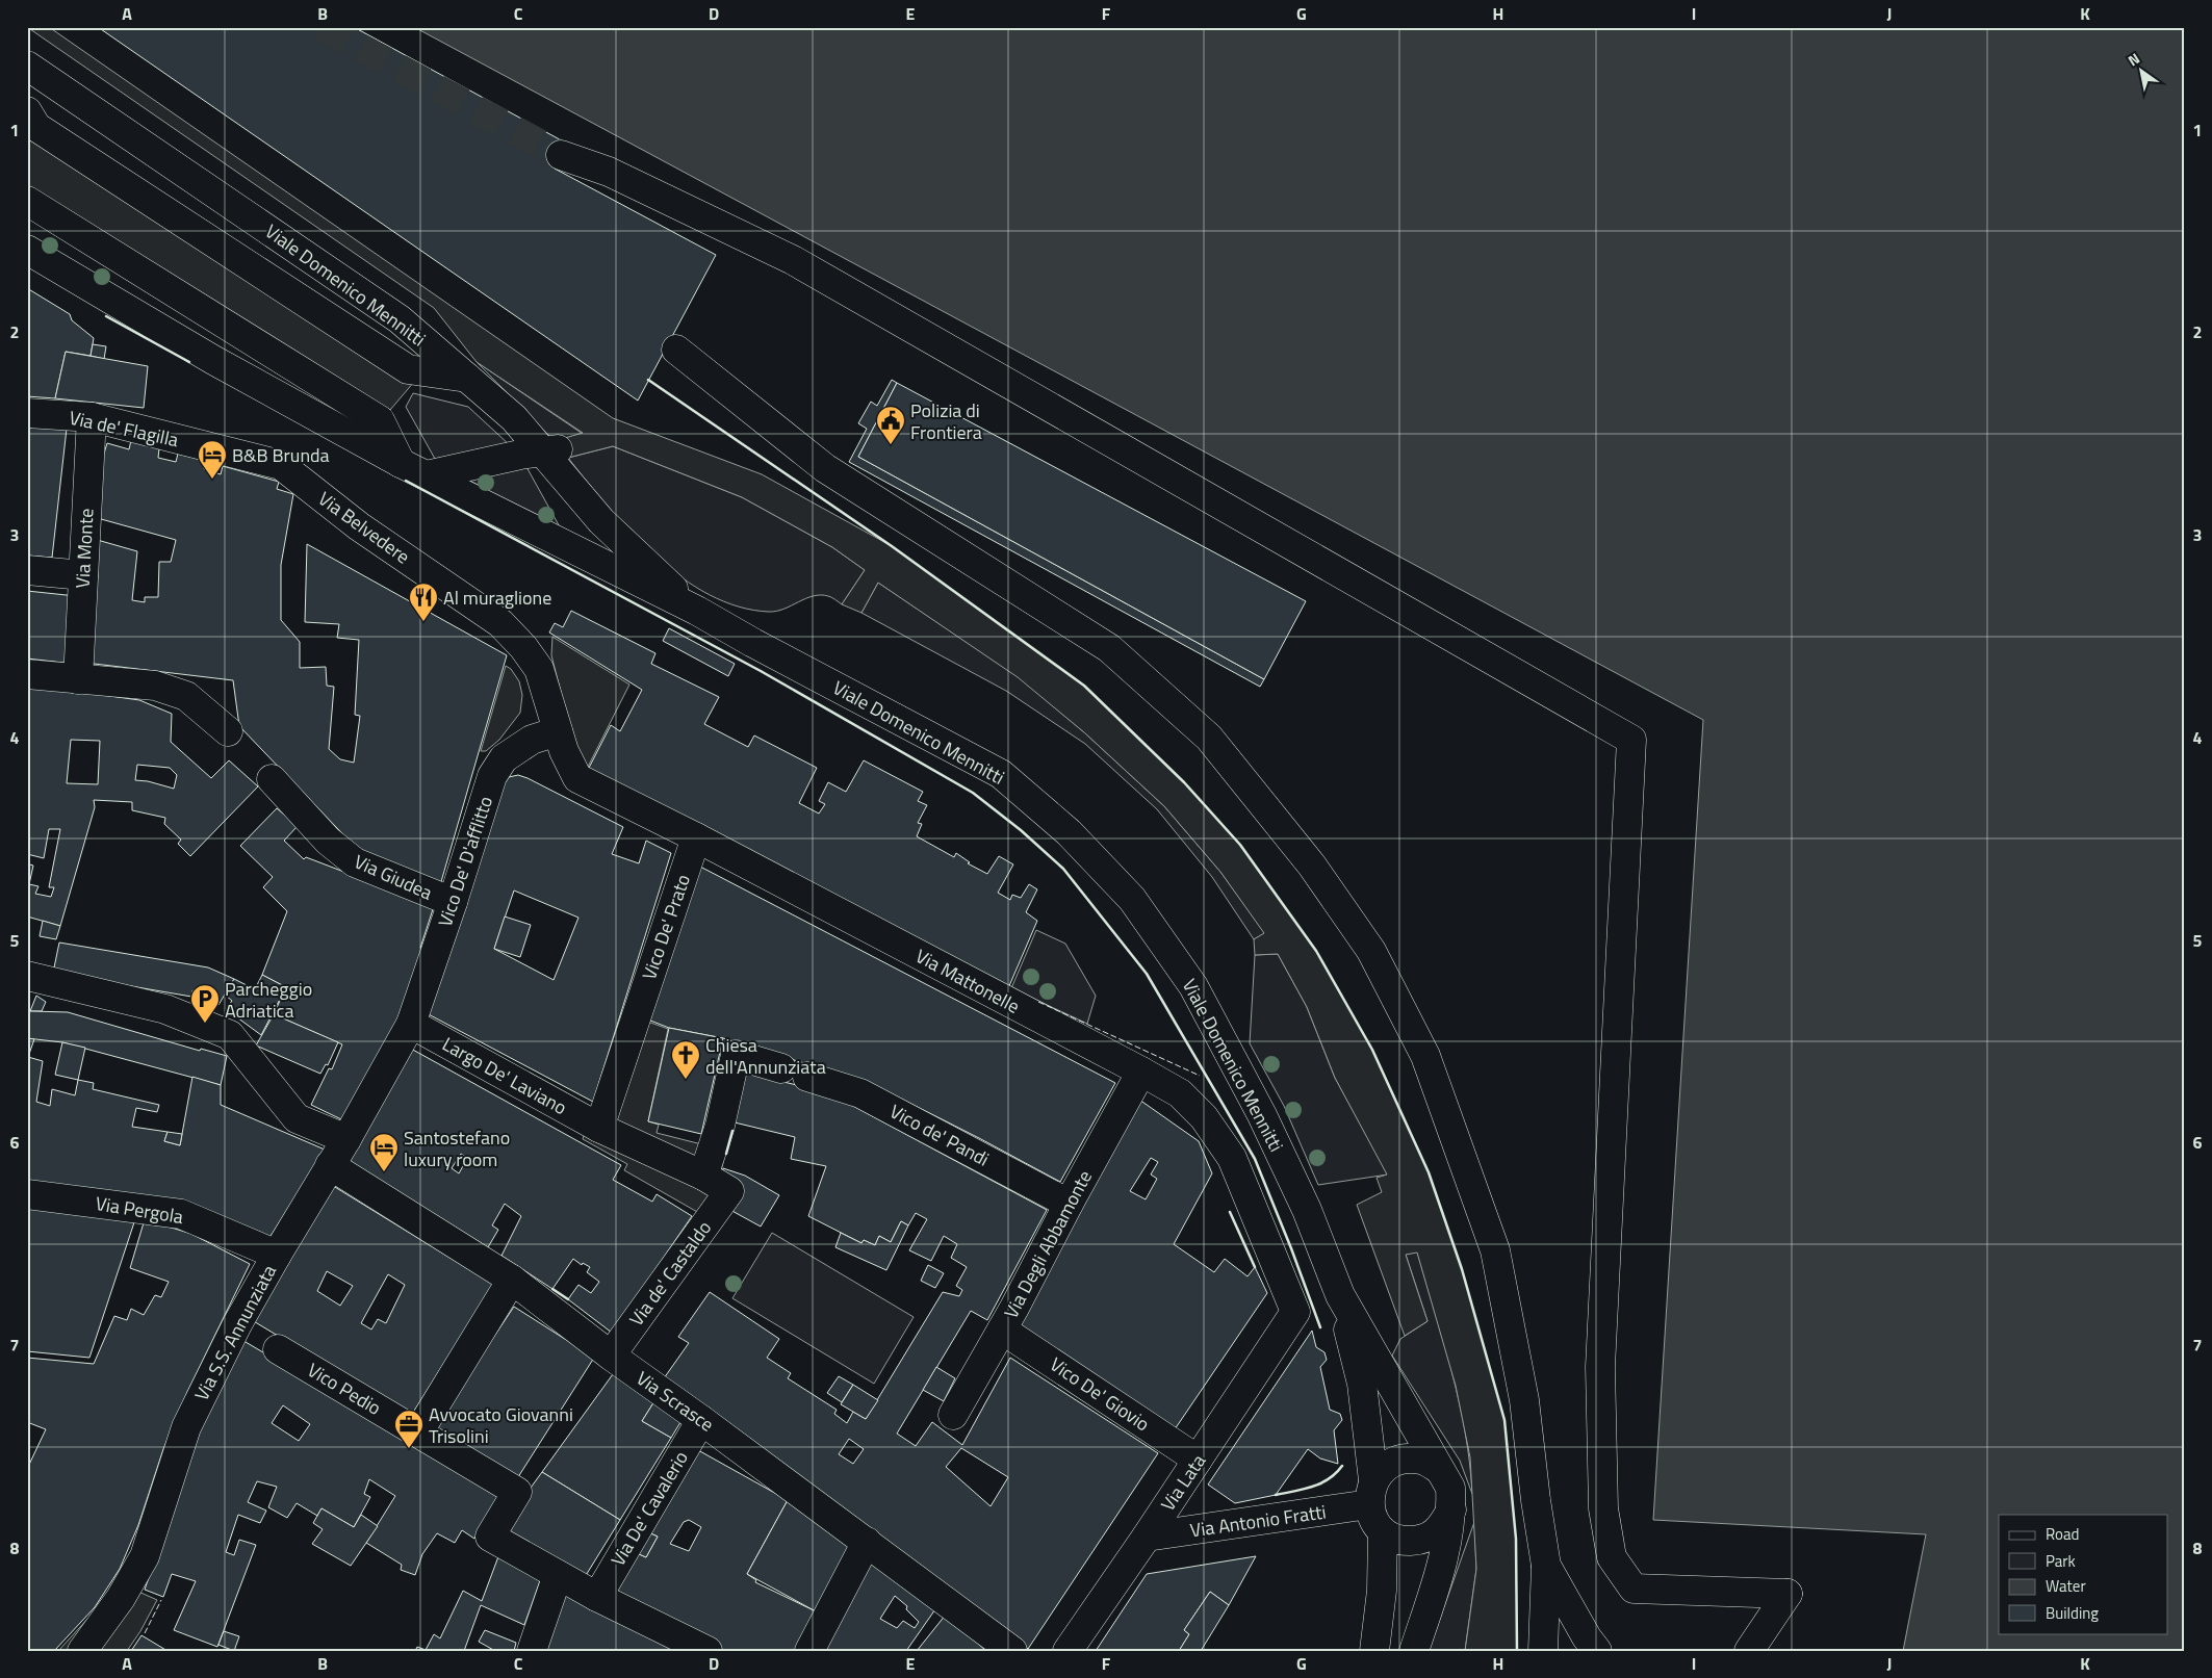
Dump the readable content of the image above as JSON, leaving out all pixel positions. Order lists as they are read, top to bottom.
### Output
{
  "streets": {
    "street": [
      "Viale Domenico Mennitti",
      "Via de' Flagilla",
      "Via Belvedere",
      "Via Monte",
      "Vico De' D'afflitto",
      "Via Giudea",
      "Vico De' Prato",
      "Via Mattonelle",
      "Largo De' Laviano",
      "Vico de' Pandi",
      "Via Pergola",
      "Via Degli Abbamonte",
      "Via de' Castaldo",
      "Via S.S. Annunziata",
      "Vico Pedio",
      "Vico De' Giovio",
      "Via Scrasce",
      "Via Lata",
      "Via De' Cavalerio",
      "Via Antonio Fratti"
    ]
  },
  "crossings": [
    ["Viale Domenico Mennitti", "Via Antonio Fratti"],
    ["Via de' Flagilla", "Via Belvedere"],
    ["Via de' Flagilla", "Via Monte"],
    ["Via Belvedere", "Vico De' D'afflitto"],
    ["Via Belvedere", "Via Mattonelle"],
    ["Vico De' D'afflitto", "Via Giudea"],
    ["Vico De' D'afflitto", "Via Mattonelle"],
    ["Vico De' D'afflitto", "Largo De' Laviano"],
    ["Vico De' D'afflitto", "Via S.S. Annunziata"],
    ["Vico De' Prato", "Via Mattonelle"],
    ["Vico De' Prato", "Largo De' Laviano"],
    ["Via Mattonelle", "Via Degli Abbamonte"],
    ["Via Mattonelle", "Via Lata"],
    ["Largo De' Laviano", "Vico de' Pandi"],
    ["Largo De' Laviano", "Via de' Castaldo"],
    ["Largo De' Laviano", "Via S.S. Annunziata"],
    ["Vico de' Pandi", "Via Degli Abbamonte"],
    ["Via Pergola", "Via S.S. Annunziata"],
    ["Via Degli Abbamonte", "Vico De' Giovio"],
    ["Via de' Castaldo", "Via Scrasce"],
    ["Via S.S. Annunziata", "Via Scrasce"],
    ["Vico De' Giovio", "Via Lata"],
    ["Via Scrasce", "Via De' Cavalerio"],
    ["Via Lata", "Via Antonio Fratti"]
  ],
  "places": {
    "public building": ["Polizia di Frontiera"],
    "hotel": ["B&B Brunda", "Santostefano luxury room"],
    "restaurant": ["Al muraglione"],
    "parking": ["Parcheggio Adriatica"],
    "church": ["Chiesa dell'Annunziata"],
    "office": ["Avvocato Giovanni Trisolini"]
  },
  "legend": [
    "Road",
    "Park",
    "Water",
    "Building"
  ],
  "north": "top left",
  "grid": {
    "columns": [
      "A",
      "B",
      "C",
      "D",
      "E",
      "F",
      "G",
      "H",
      "I",
      "J",
      "K"
    ],
    "rows": [
      "1",
      "2",
      "3",
      "4",
      "5",
      "6",
      "7",
      "8"
    ]
  }
}
